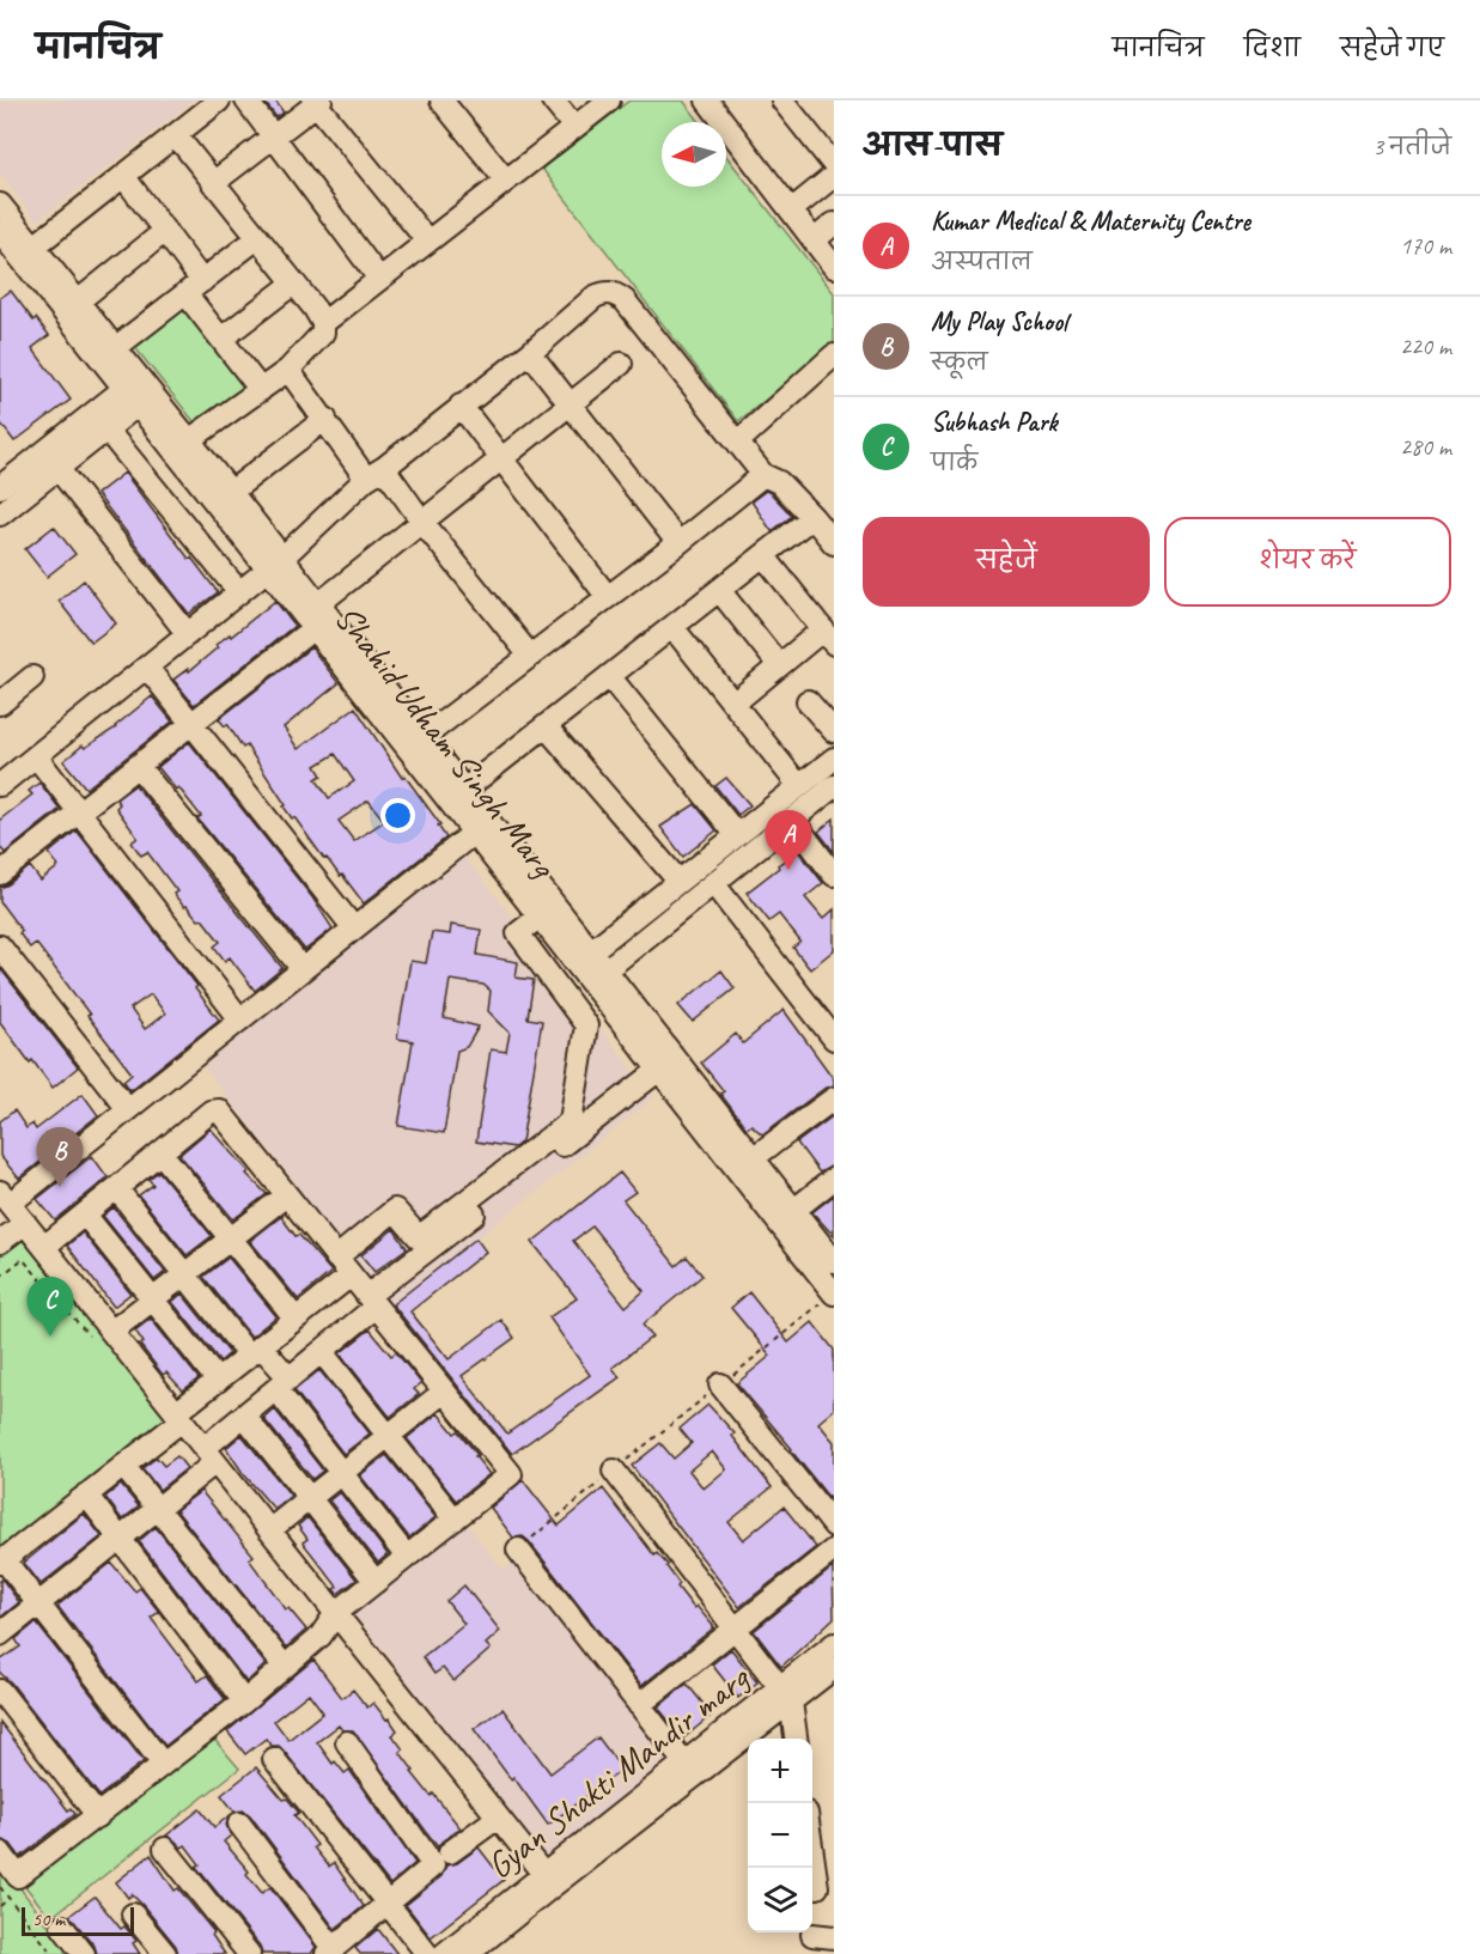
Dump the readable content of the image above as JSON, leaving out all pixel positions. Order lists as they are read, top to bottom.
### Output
{
  "streets": {
    "street": ["Shahid Udham Singh Marg", "Gyan Shakti Mandir marg"]
  },
  "scale_bar": "50 m",
  "north": "left",
  "page": {
    "header": "मानचित्र",
    "nav": ["मानचित्र", "दिशा", "सहेजे गए"],
    "heading": ["आस-पास", "3 नतीजे"],
    "list": [
      {
        "mark": "A",
        "name": "Kumar Medical & Maternity Centre",
        "note": "अस्पताल",
        "value": "170 m"
      },
      {
        "mark": "B",
        "name": "My Play School",
        "note": "स्कूल",
        "value": "220 m"
      },
      {
        "mark": "C",
        "name": "Subhash Park",
        "note": "पार्क",
        "value": "280 m"
      }
    ],
    "buttons": ["सहेजें", "शेयर करें"],
    "pins": ["A", "B", "C"],
    "map_buttons": ["+", "−"],
    "scale": "50 m"
  }
}
